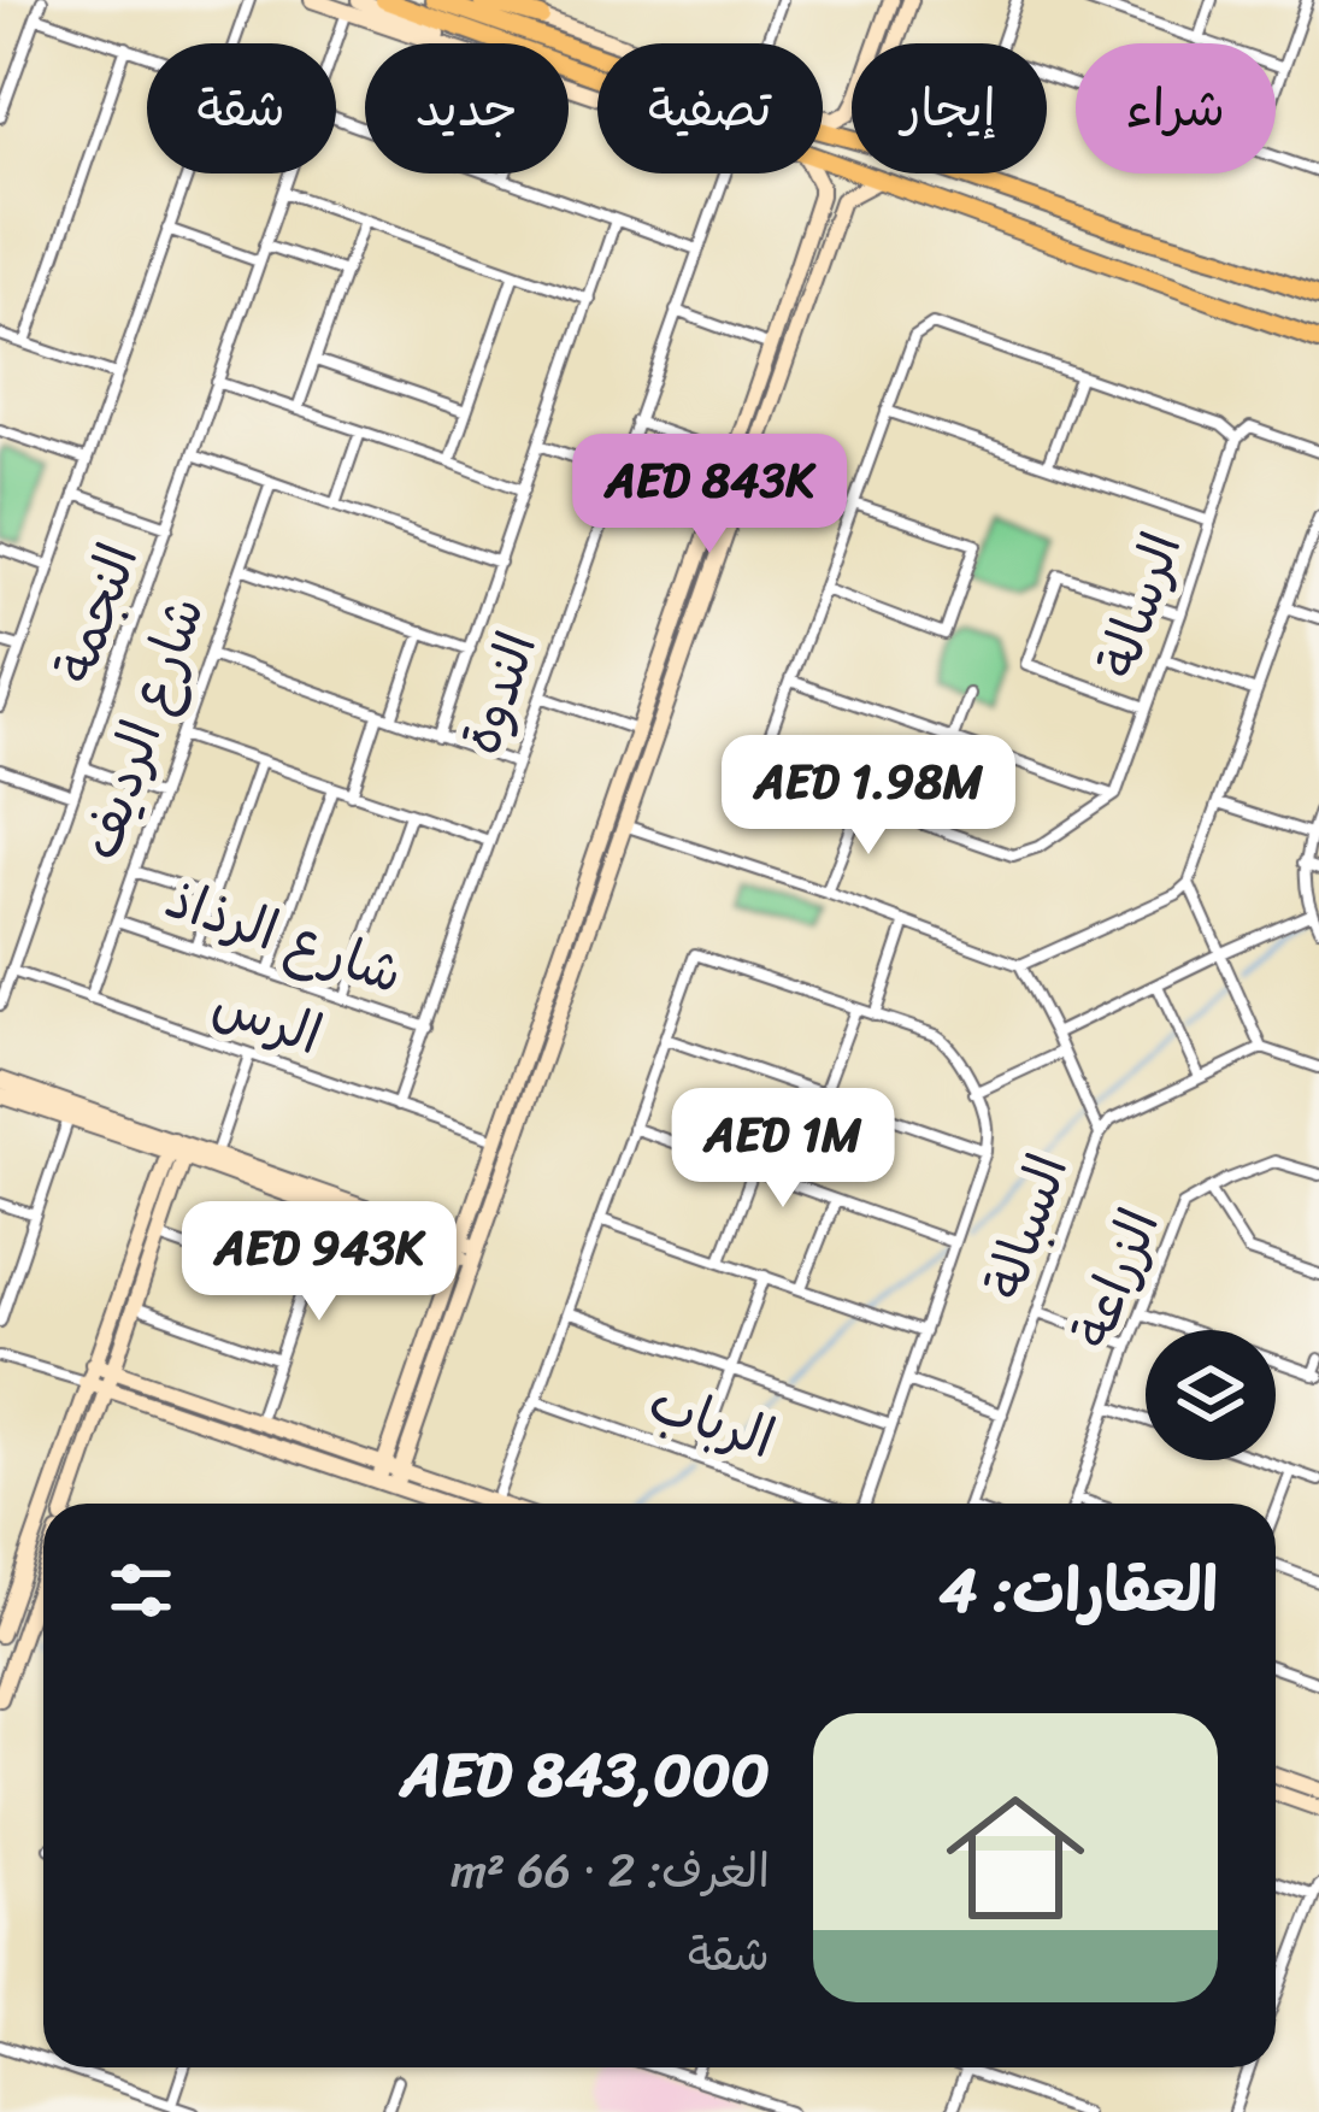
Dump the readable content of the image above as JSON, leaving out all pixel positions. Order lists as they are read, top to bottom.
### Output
{
  "streets": {
    "street": [
      "الرسالة",
      "النجمة",
      "الندوة",
      "شارع الرديف",
      "شارع الرذاذ",
      "الرس",
      "السبالة",
      "الزراعة",
      "الرباب"
    ]
  },
  "crossings": [
    ["النجمة", "الرس"],
    ["الندوة", "شارع الرذاذ"],
    ["الندوة", "الرس"],
    ["شارع الرديف", "شارع الرذاذ"],
    ["شارع الرديف", "الرس"]
  ],
  "page": {
    "chip": [
      "شراء",
      "إيجار",
      "تصفية",
      "جديد",
      "شقة"
    ],
    "price": [
      "AED 843K",
      "AED 1.98M",
      "AED 1M",
      "AED 943K"
    ],
    "heading": "العقارات: 4",
    "list": [
      {
        "name": "AED 843,000",
        "note": "الغرف: 2 · 66 m² · شقة"
      }
    ]
  }
}
